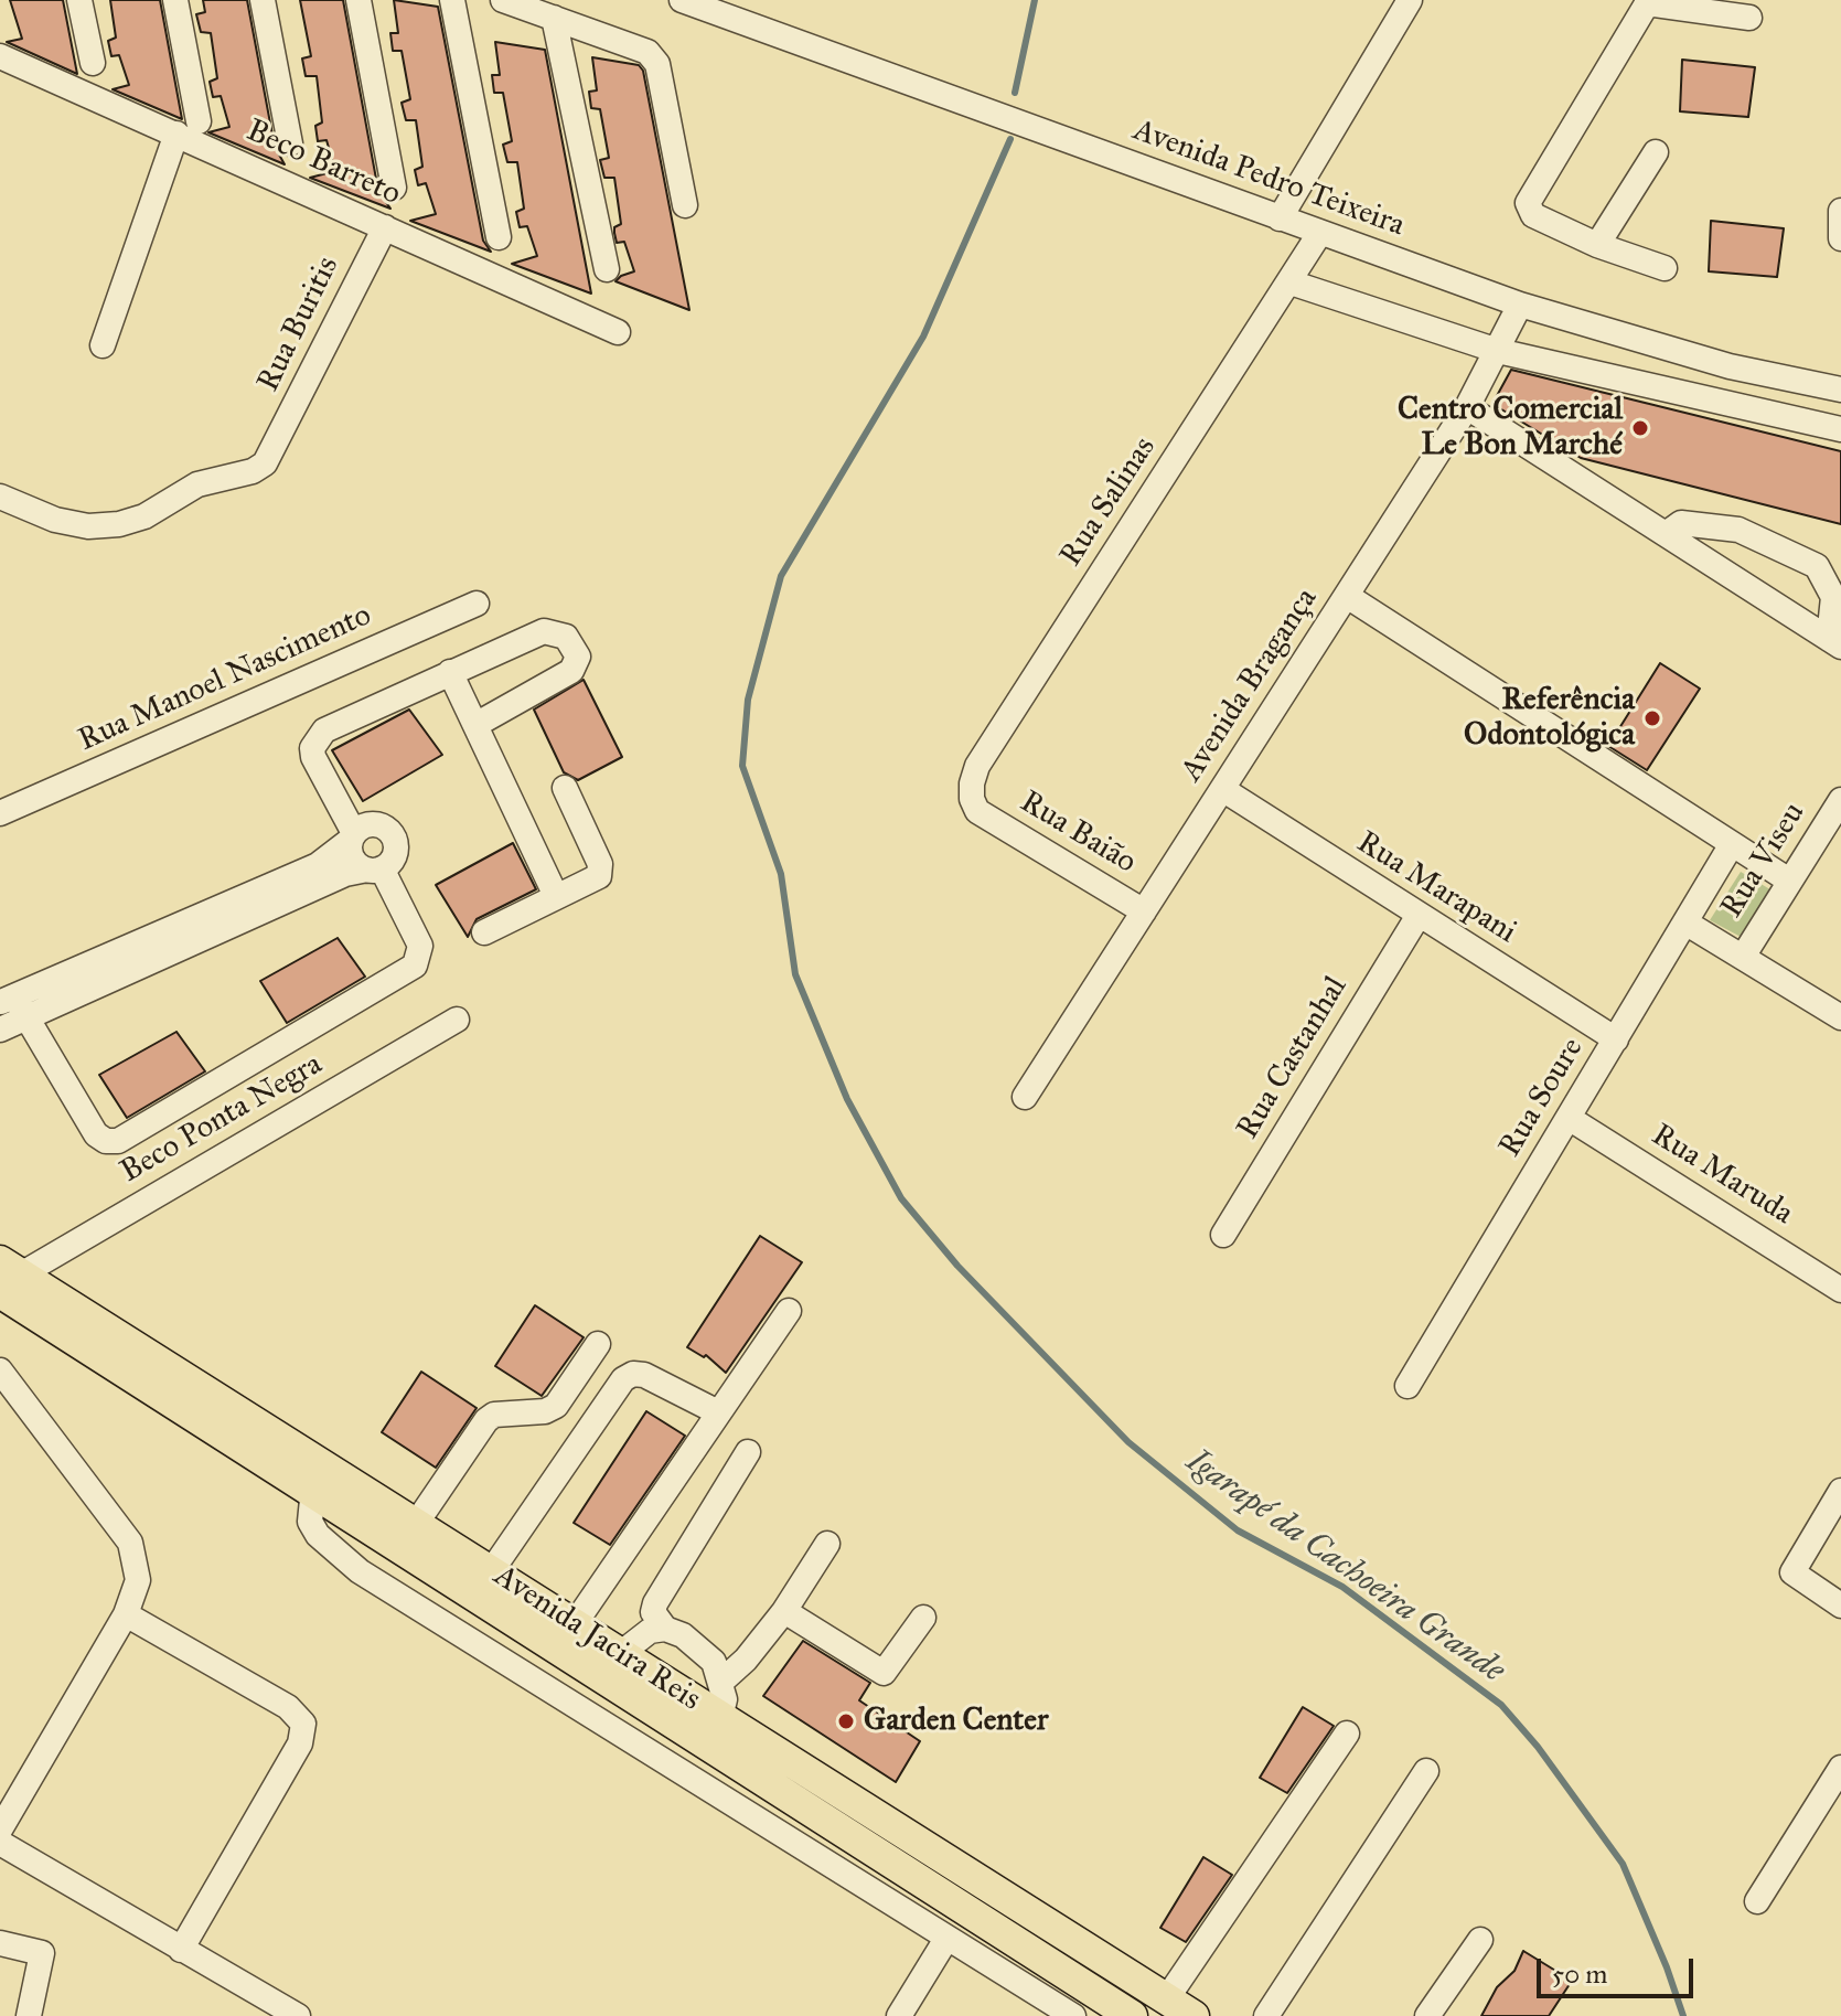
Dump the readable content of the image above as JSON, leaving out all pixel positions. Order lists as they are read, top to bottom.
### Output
{
  "streets": {
    "main road": ["Avenida Jacira Reis"],
    "street": [
      "Beco Barreto",
      "Avenida Pedro Teixeira",
      "Rua Buritis",
      "Rua Salinas",
      "Rua Manoel Nascimento",
      "Avenida Bragança",
      "Rua Baião",
      "Rua Viseu",
      "Rua Marapani",
      "Rua Castanhal",
      "Rua Soure",
      "Beco Ponta Negra",
      "Rua Maruda"
    ]
  },
  "crossings": [
    ["Beco Barreto", "Rua Buritis"],
    ["Avenida Pedro Teixeira", "Rua Salinas"],
    ["Avenida Pedro Teixeira", "Avenida Bragança"],
    ["Rua Salinas", "Rua Baião"],
    ["Avenida Bragança", "Rua Baião"],
    ["Avenida Bragança", "Rua Marapani"],
    ["Rua Marapani", "Rua Castanhal"],
    ["Rua Marapani", "Rua Soure"],
    ["Rua Soure", "Rua Maruda"],
    ["Beco Ponta Negra", "Avenida Jacira Reis"]
  ],
  "water": ["Igarapé da Cachoeira Grande"],
  "places": ["Centro Comercial Le Bon Marché", "Referência Odontológica", "Garden Center"],
  "scale_bar": "50 m"
}
